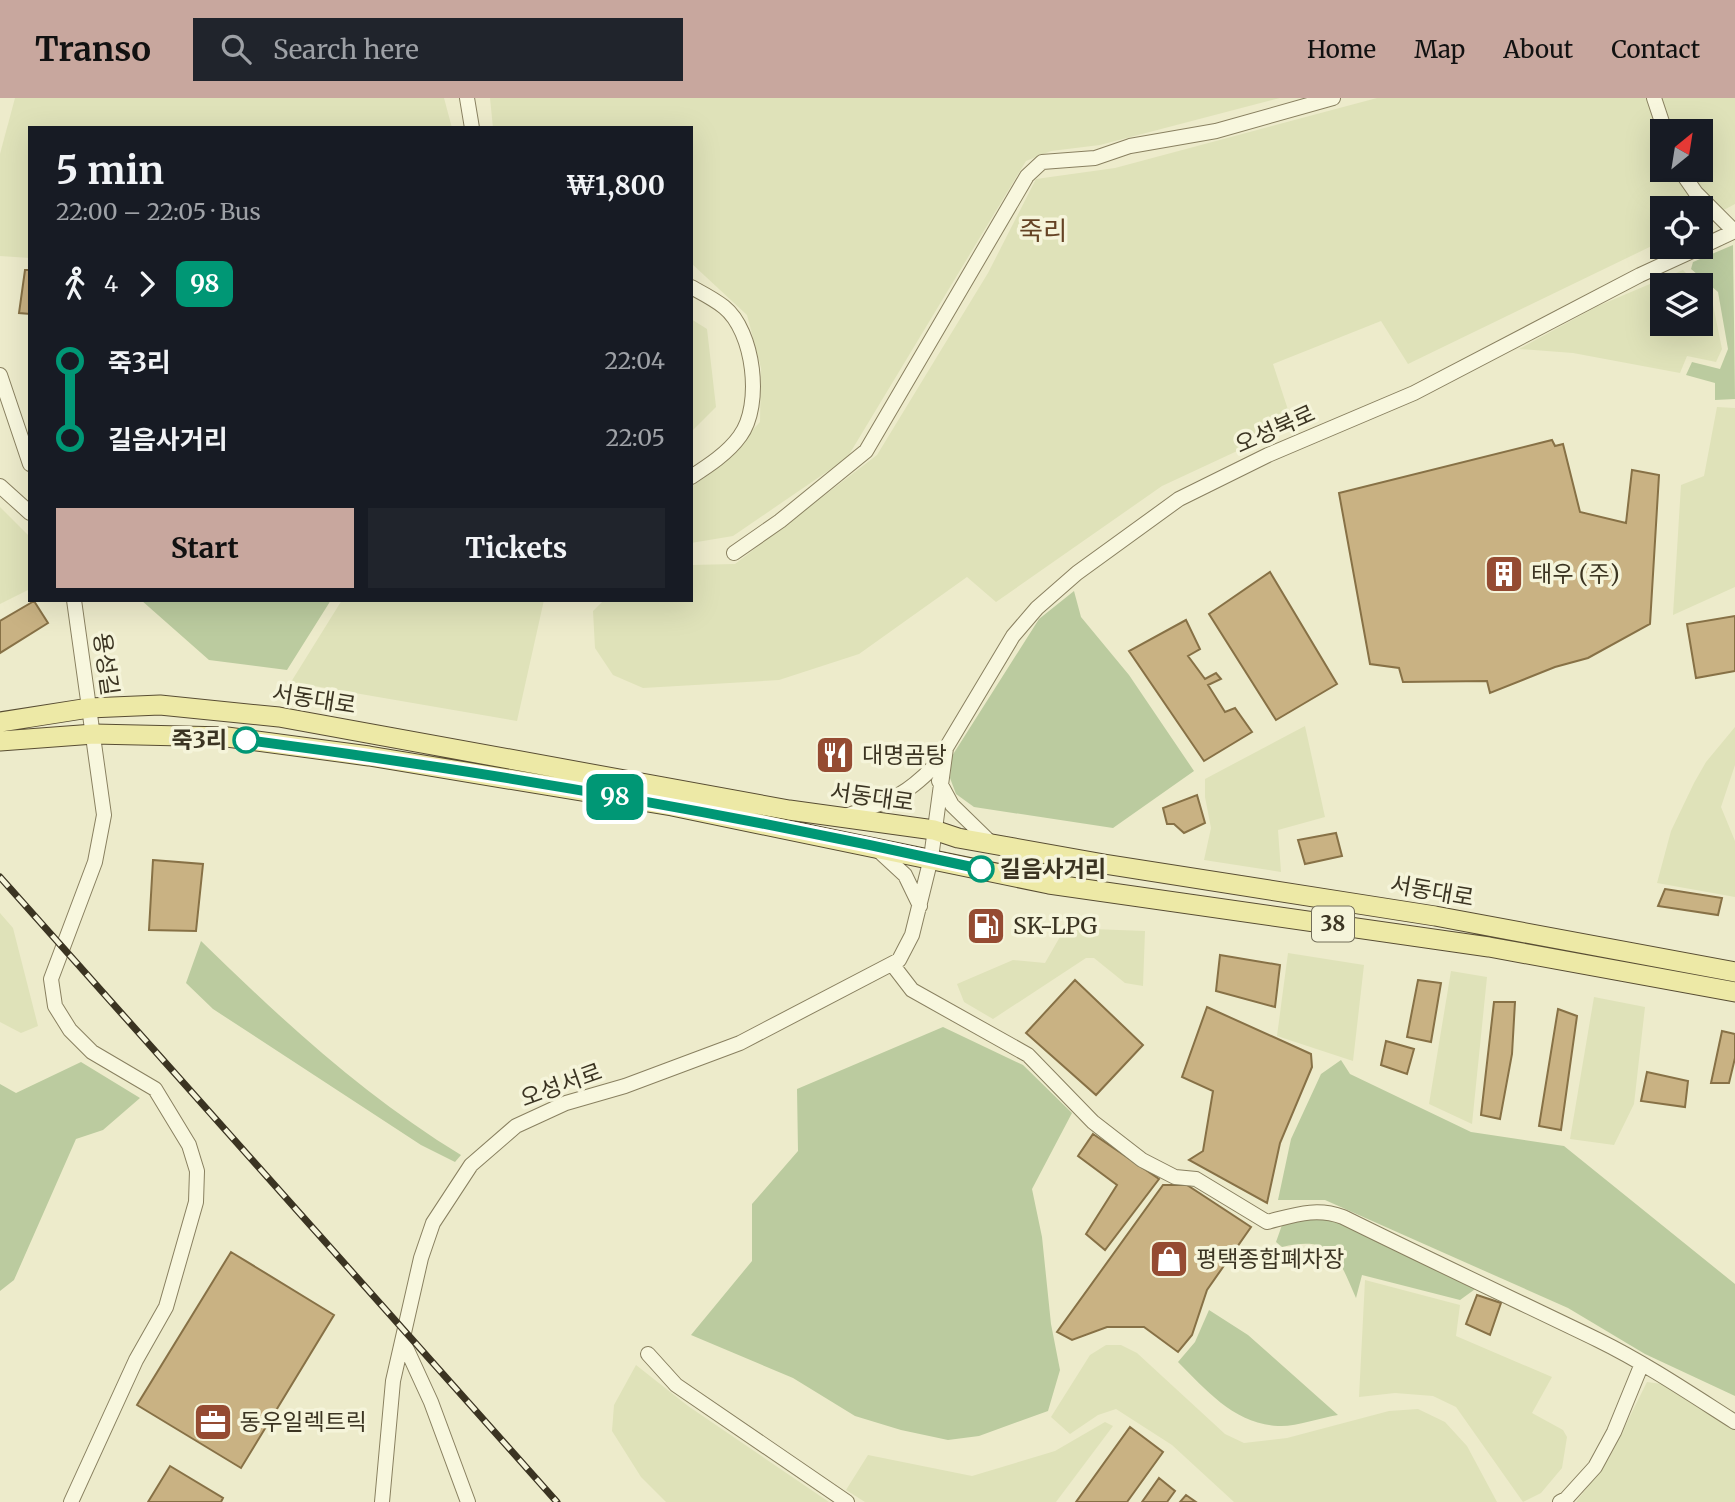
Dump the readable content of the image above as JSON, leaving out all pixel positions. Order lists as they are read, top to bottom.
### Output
{
  "streets": {
    "main road": ["서동대로", "38"],
    "street": ["오성북로", "용성길", "오성서로"]
  },
  "crossings": [
    ["오성북로", "오성서로"],
    ["용성길", "서동대로"],
    ["서동대로", "오성서로"]
  ],
  "districts": ["죽리"],
  "places": {
    "building": ["태우 (주)"],
    "other": ["죽3리", "길음사거리"],
    "restaurant": ["대명곰탕"],
    "fuel station": ["SK-LPG"],
    "shop": ["평택종합폐차장"],
    "office": ["동우일렉트릭"]
  },
  "lines": ["bus line 98"],
  "north": "top right",
  "page": {
    "header": "Transo",
    "search": "Search here",
    "nav": [
      "Home",
      "Map",
      "About",
      "Contact"
    ],
    "on_map": "98",
    "heading": ["5 min", "22:00 – 22:05 · Bus", "₩1,800"],
    "legs": ["4", "98"],
    "list": [
      {
        "name": "죽3리",
        "value": "22:04"
      },
      {
        "name": "길음사거리",
        "value": "22:05"
      }
    ],
    "buttons": ["Start", "Tickets"]
  }
}
